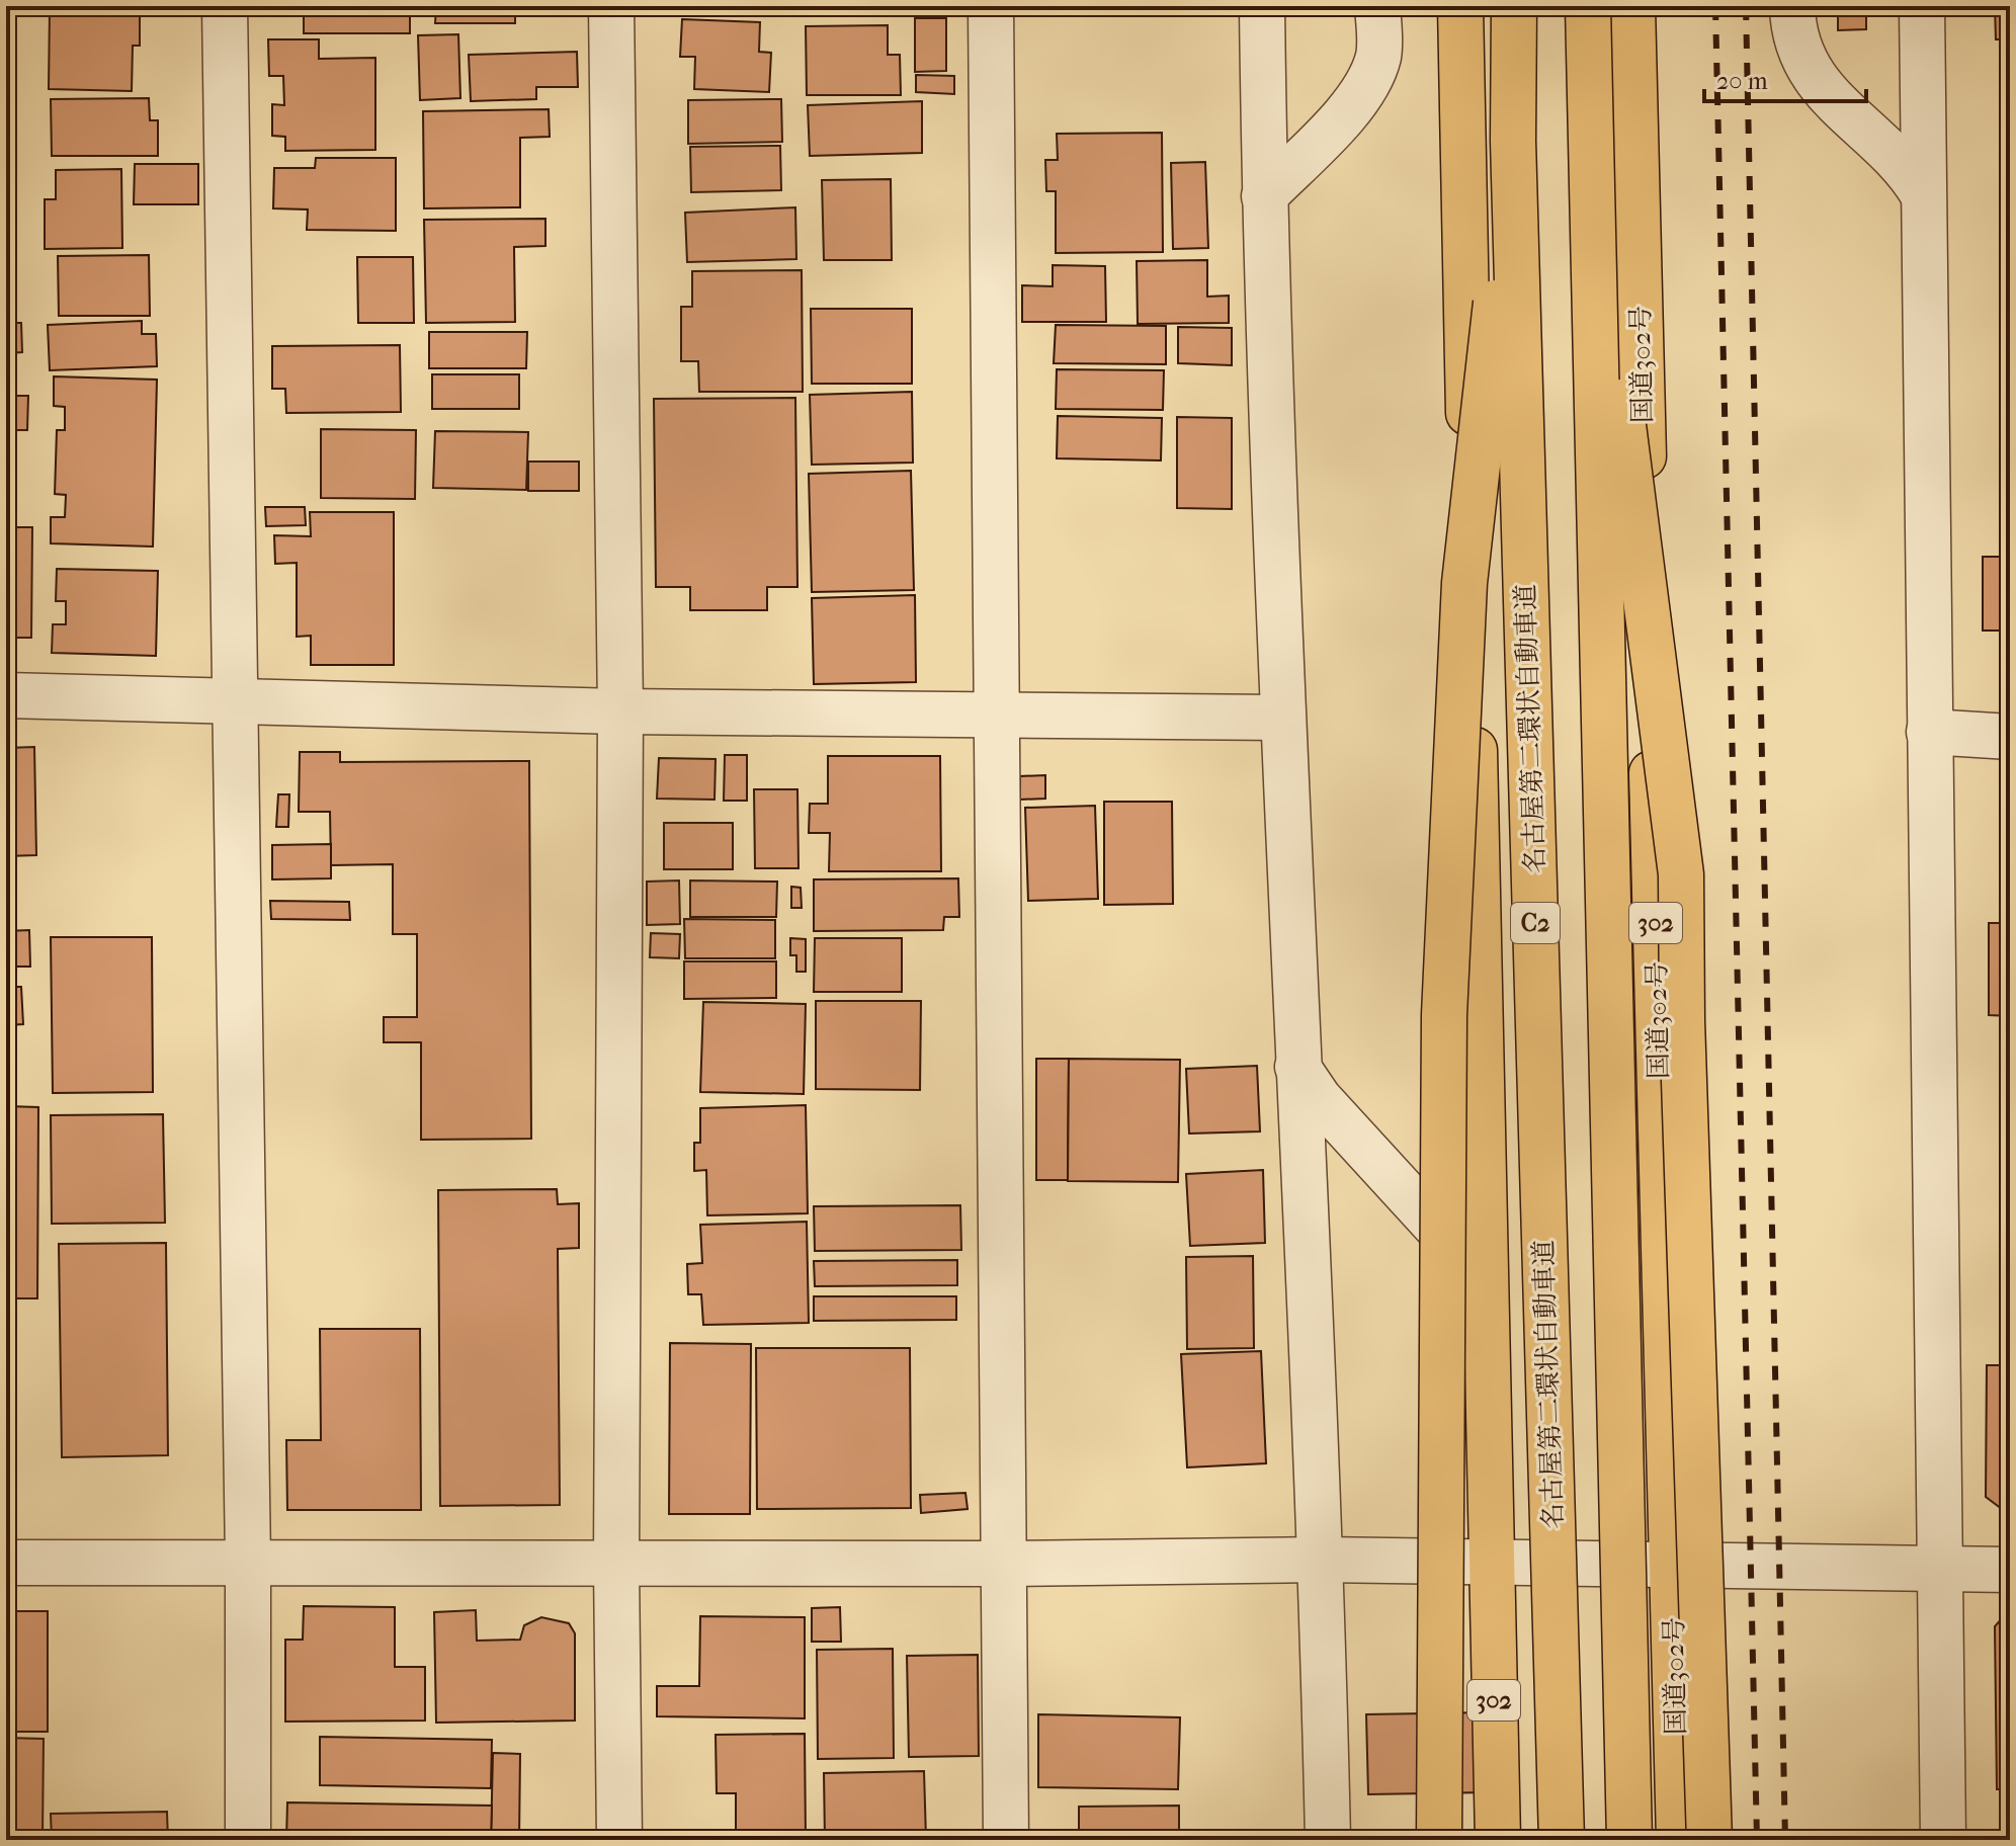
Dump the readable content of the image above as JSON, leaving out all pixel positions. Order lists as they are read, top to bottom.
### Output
{
  "streets": {
    "highway": [
      "国道302号",
      "名古屋第二環状自動車道",
      "C2",
      "302"
    ]
  },
  "scale_bar": "20 m"
}
